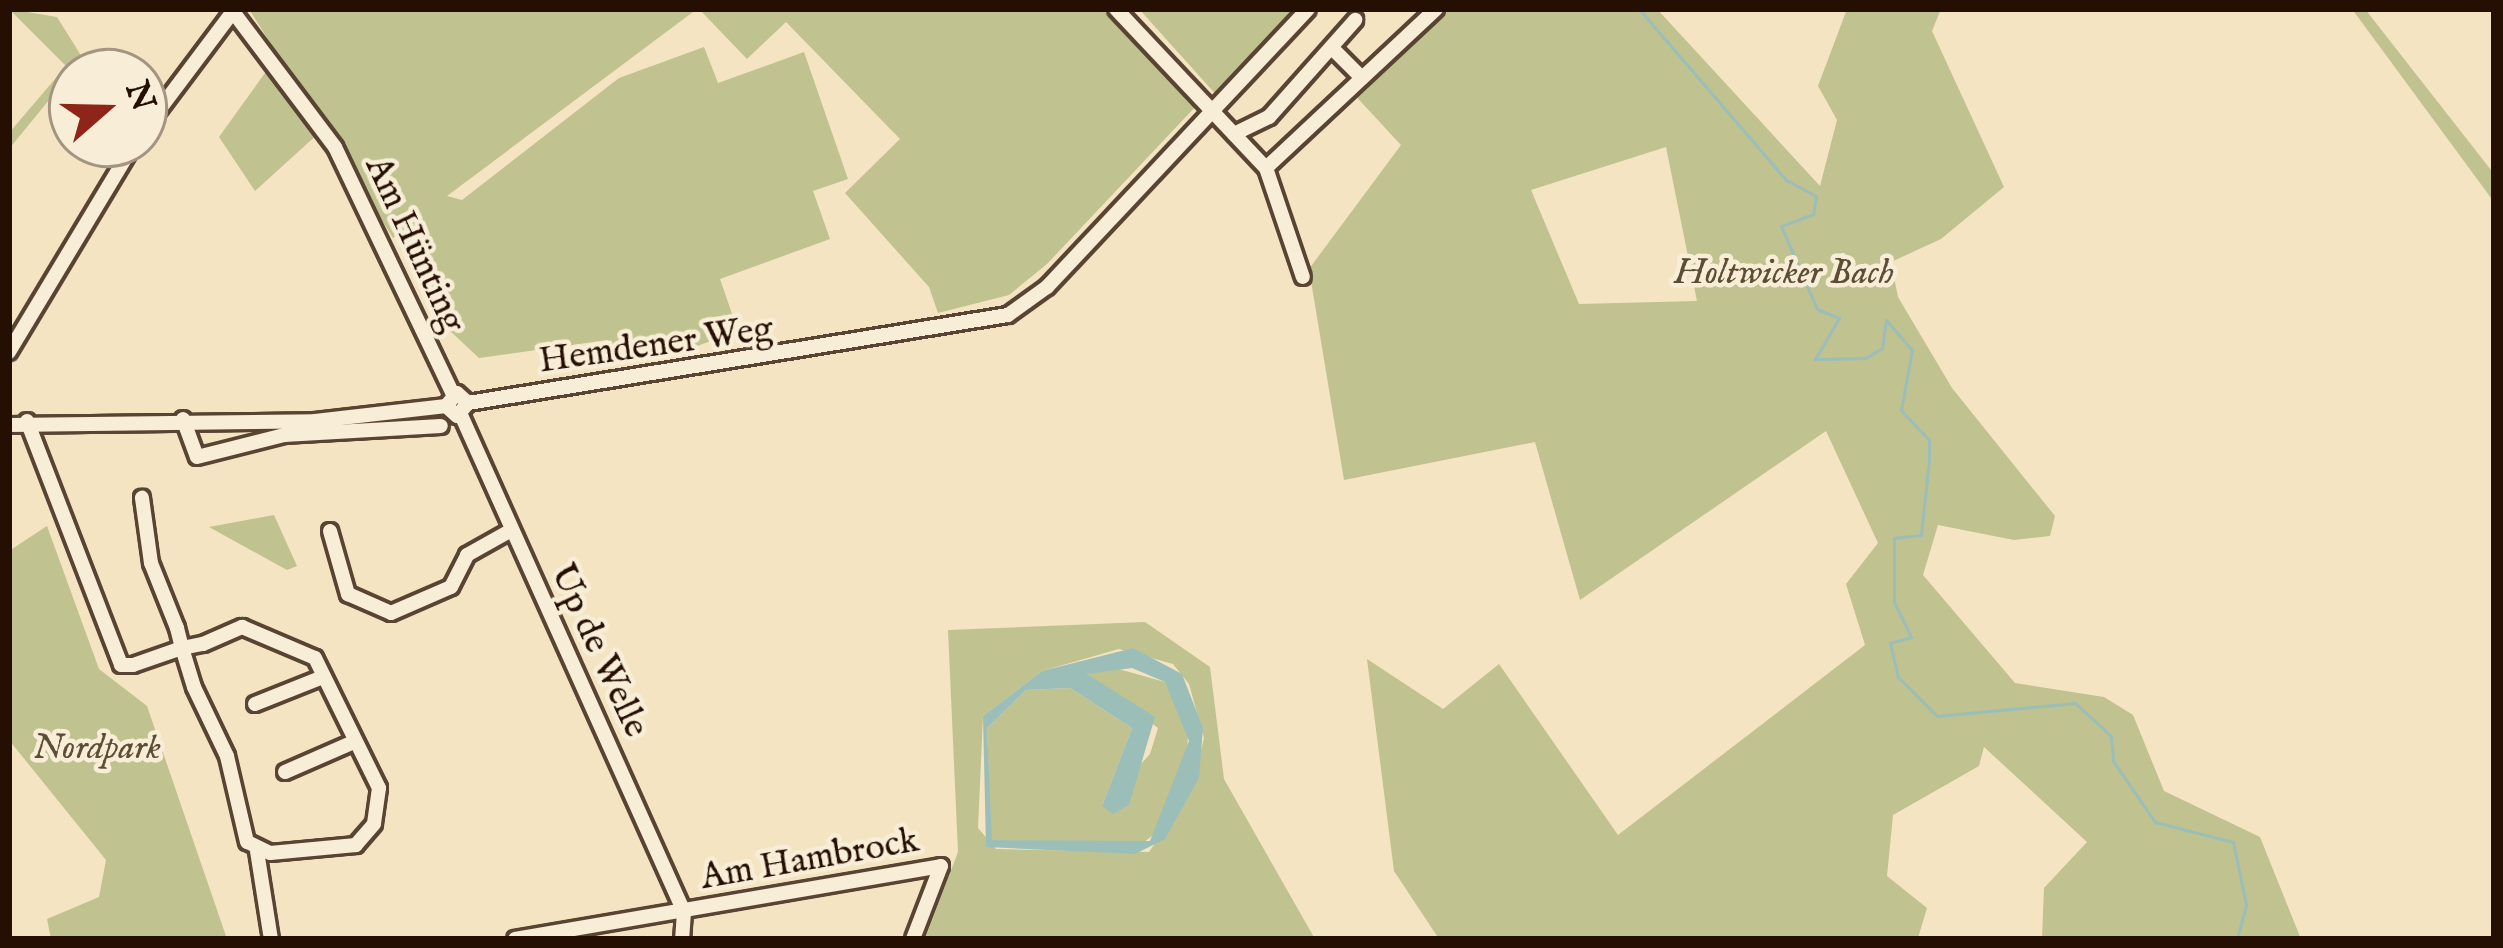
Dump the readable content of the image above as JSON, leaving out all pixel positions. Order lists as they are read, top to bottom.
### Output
{
  "streets": {
    "street": [
      "Am Hünting",
      "Hemdener Weg",
      "Up de Welle",
      "Am Hambrock"
    ]
  },
  "crossings": [
    ["Hemdener Weg", "Up de Welle"],
    ["Up de Welle", "Am Hambrock"]
  ],
  "parks": ["Holtwicker Bach", "Nordpark"],
  "north": "right"
}
